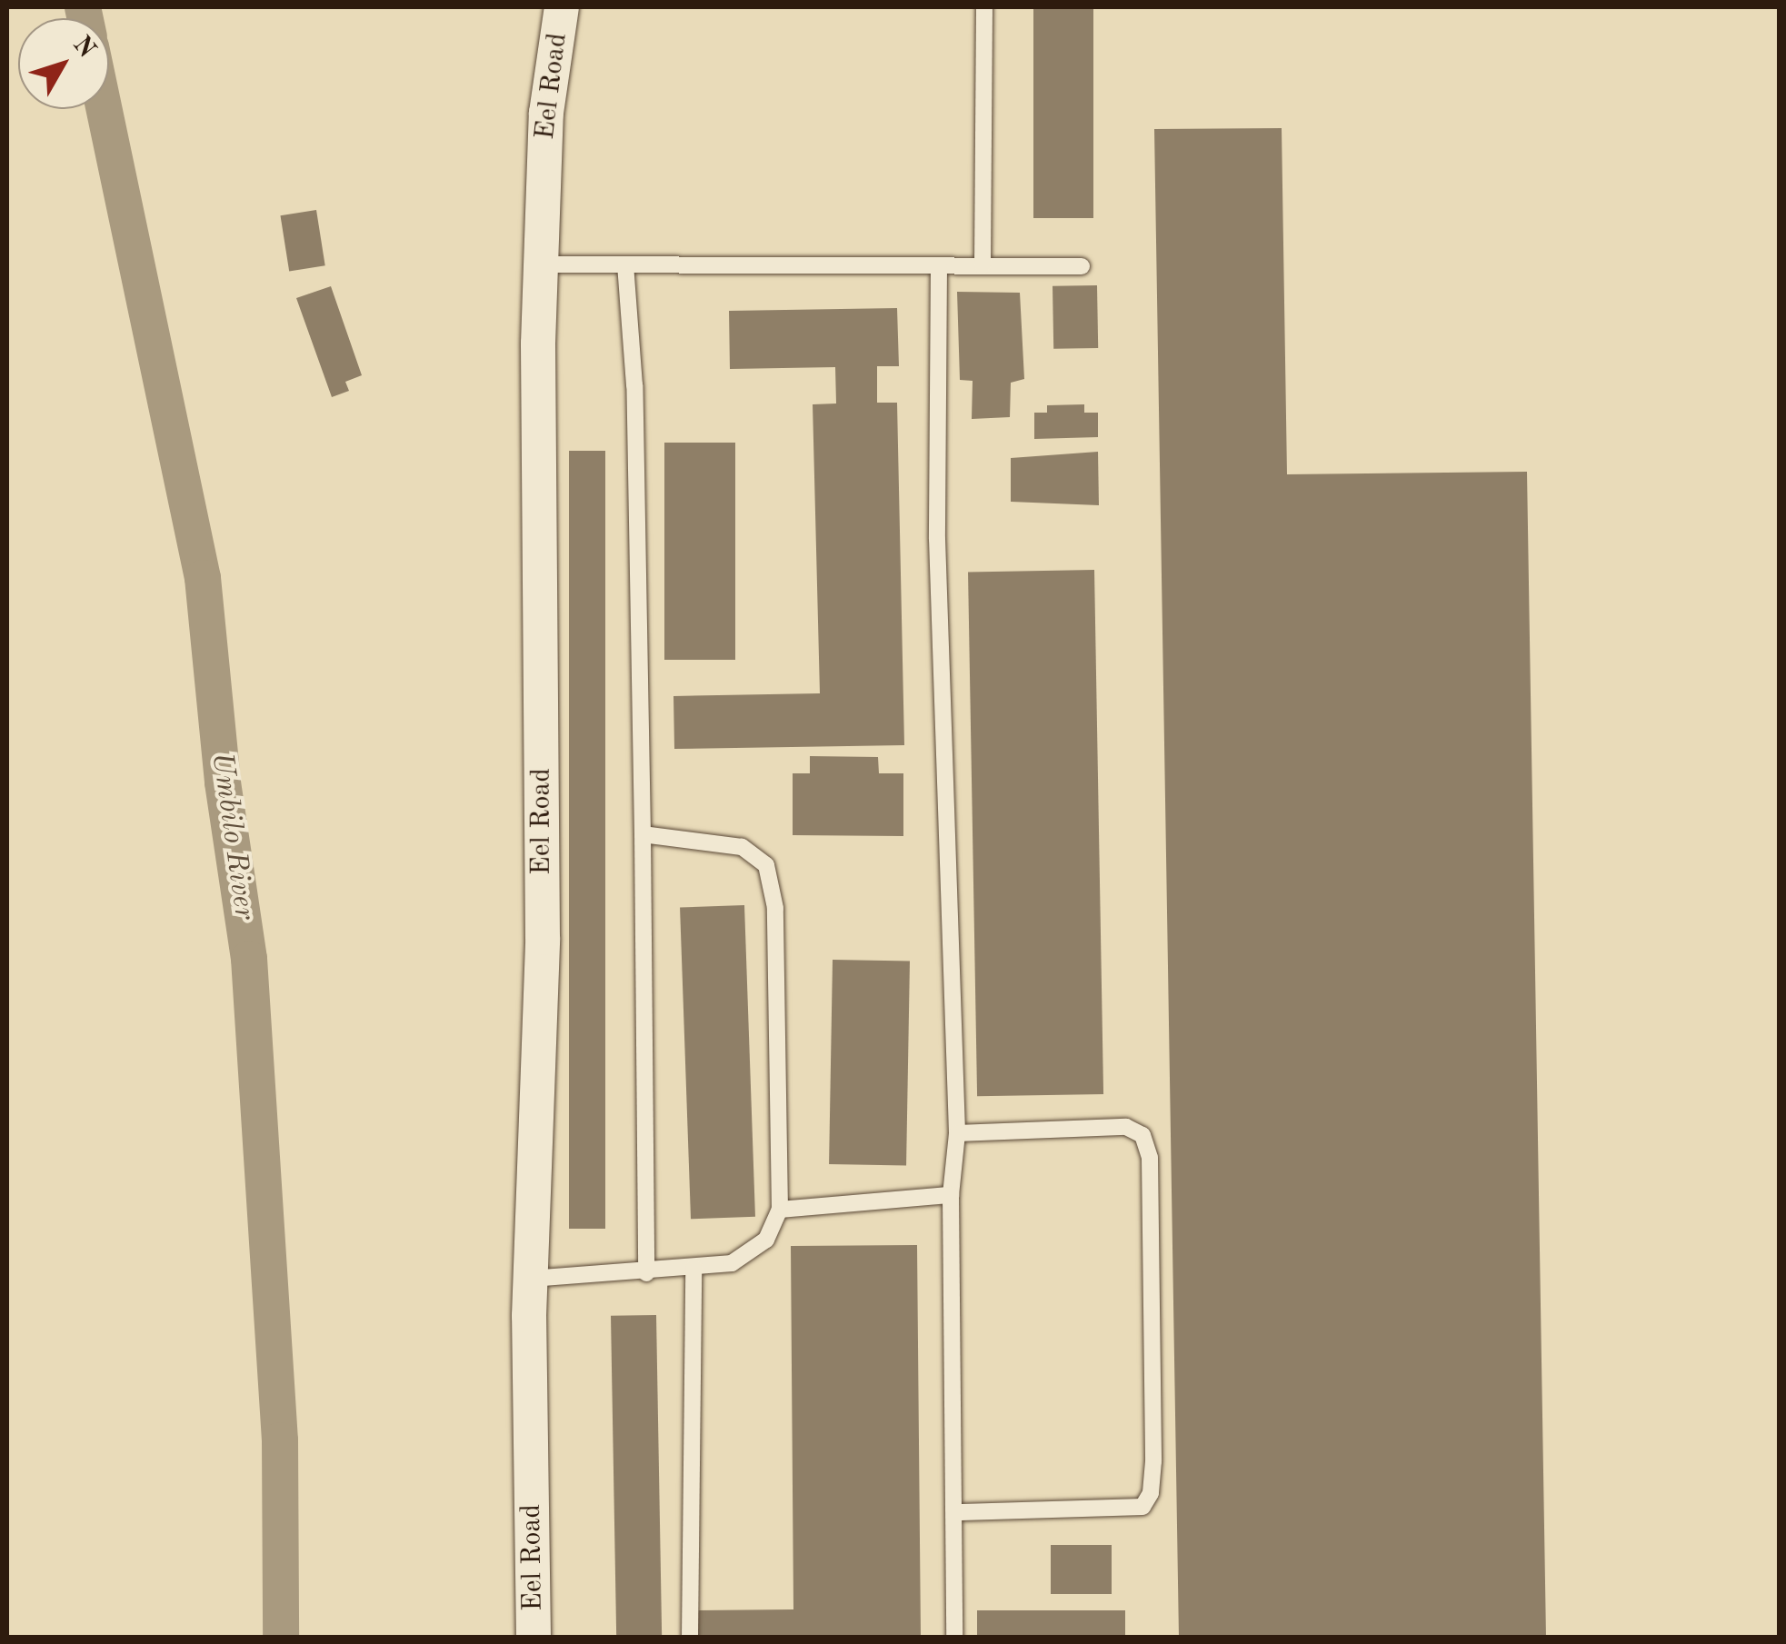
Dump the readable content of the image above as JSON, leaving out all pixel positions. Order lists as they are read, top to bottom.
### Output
{
  "streets": {
    "street": ["Eel Road"]
  },
  "water": ["Umbilo River"],
  "north": "top right"
}
